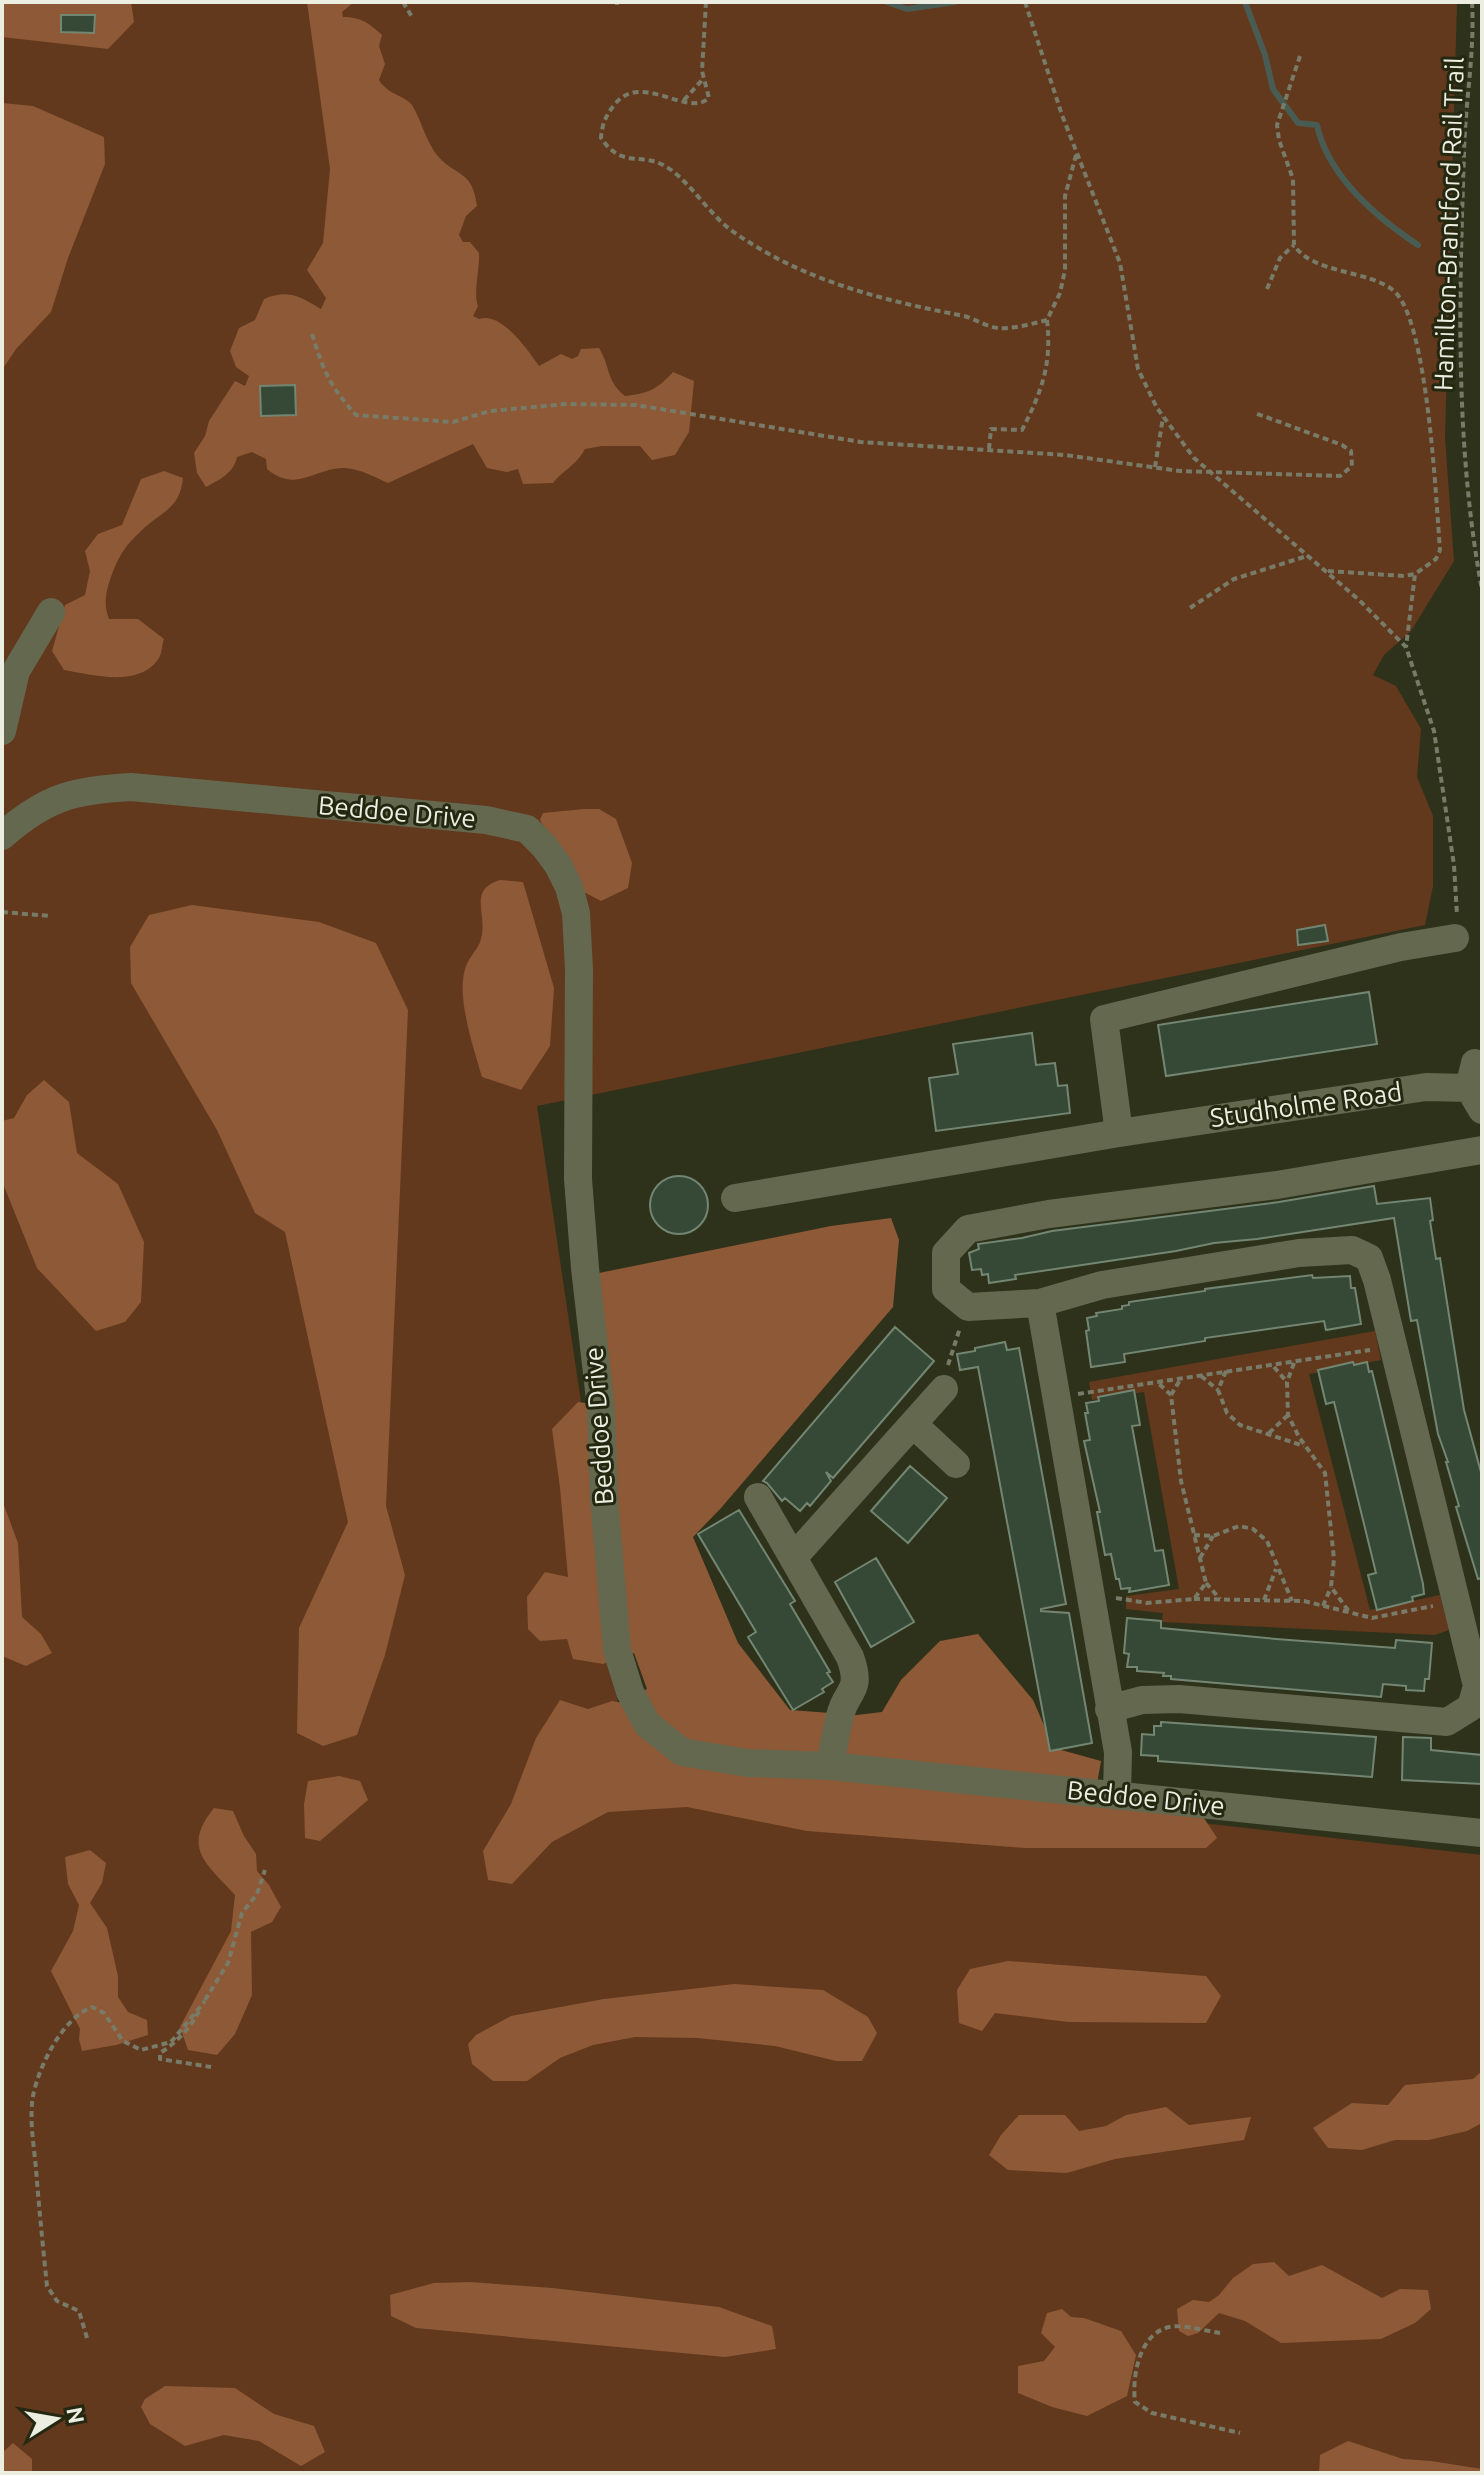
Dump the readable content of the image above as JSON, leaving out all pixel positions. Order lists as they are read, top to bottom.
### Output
{
  "streets": {
    "street": ["Beddoe Drive", "Studholme Road"],
    "path": ["Hamilton-Brantford Rail Trail"]
  },
  "north": "right"
}
